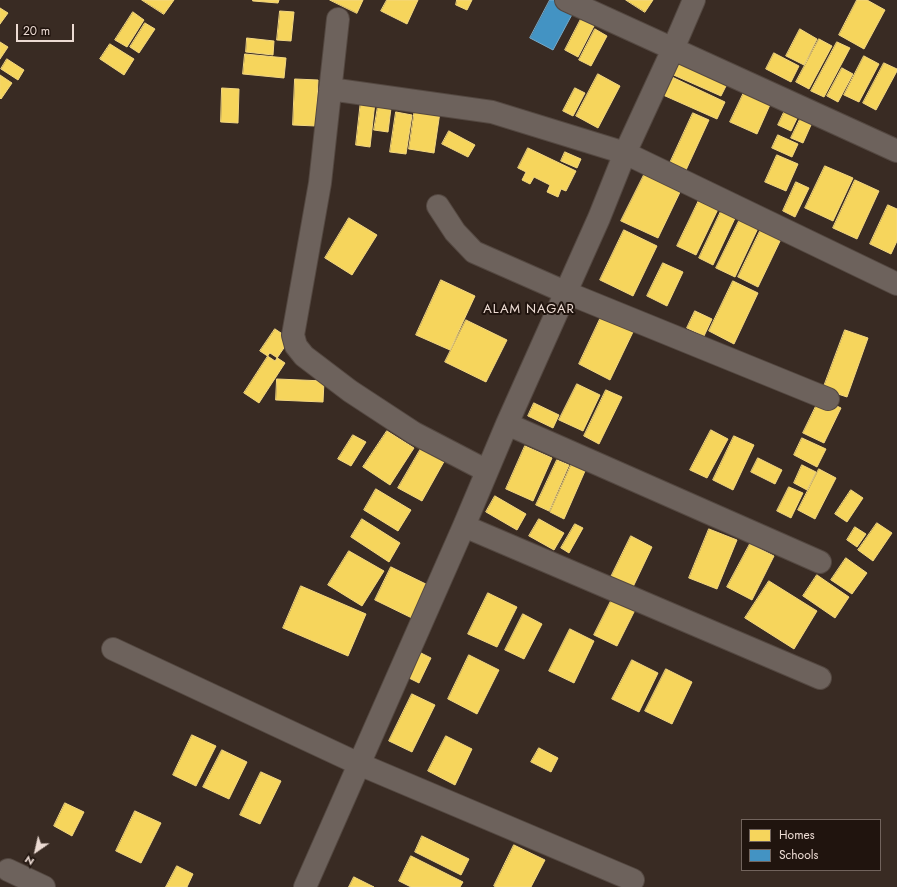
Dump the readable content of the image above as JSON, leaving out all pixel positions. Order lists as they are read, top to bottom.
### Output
{
  "districts": ["ALAM NAGAR"],
  "legend": ["Homes", "Schools"],
  "scale_bar": "20 m",
  "north": "bottom left"
}
